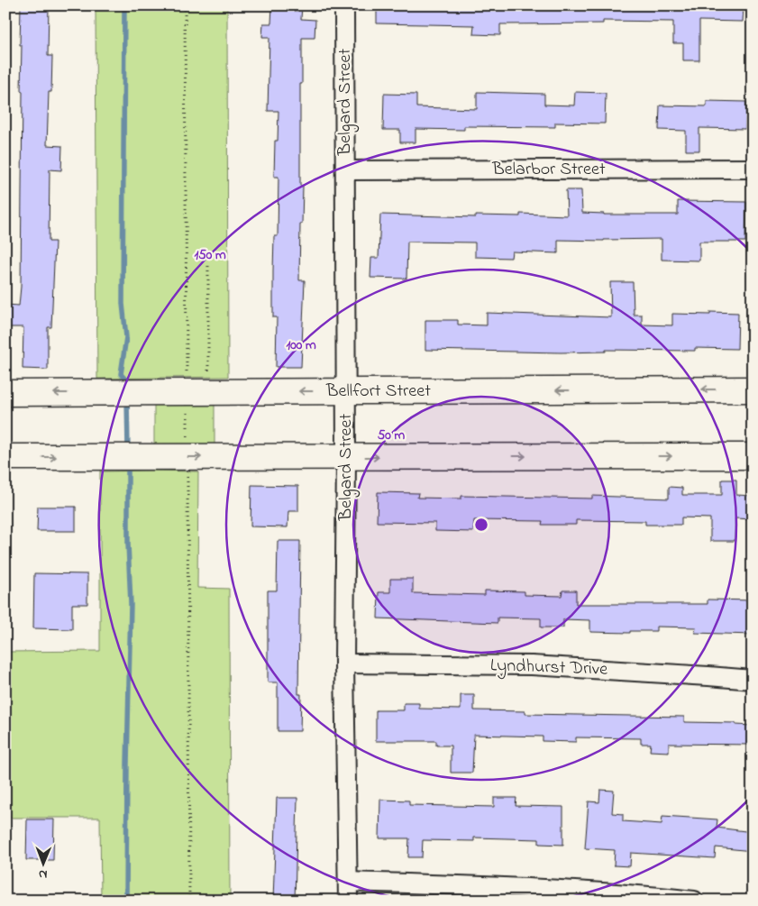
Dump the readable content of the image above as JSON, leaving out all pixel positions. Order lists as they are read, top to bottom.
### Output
{
  "streets": {
    "main road": ["Bellfort Street"],
    "street": ["Belgard Street", "Belarbor Street", "Lyndhurst Drive"]
  },
  "crossings": [
    ["Belgard Street", "Belarbor Street"],
    ["Belgard Street", "Bellfort Street"],
    ["Belgard Street", "Lyndhurst Drive"]
  ],
  "north": "bottom",
  "rings": ["150 m", "100 m", "50 m"]
}
